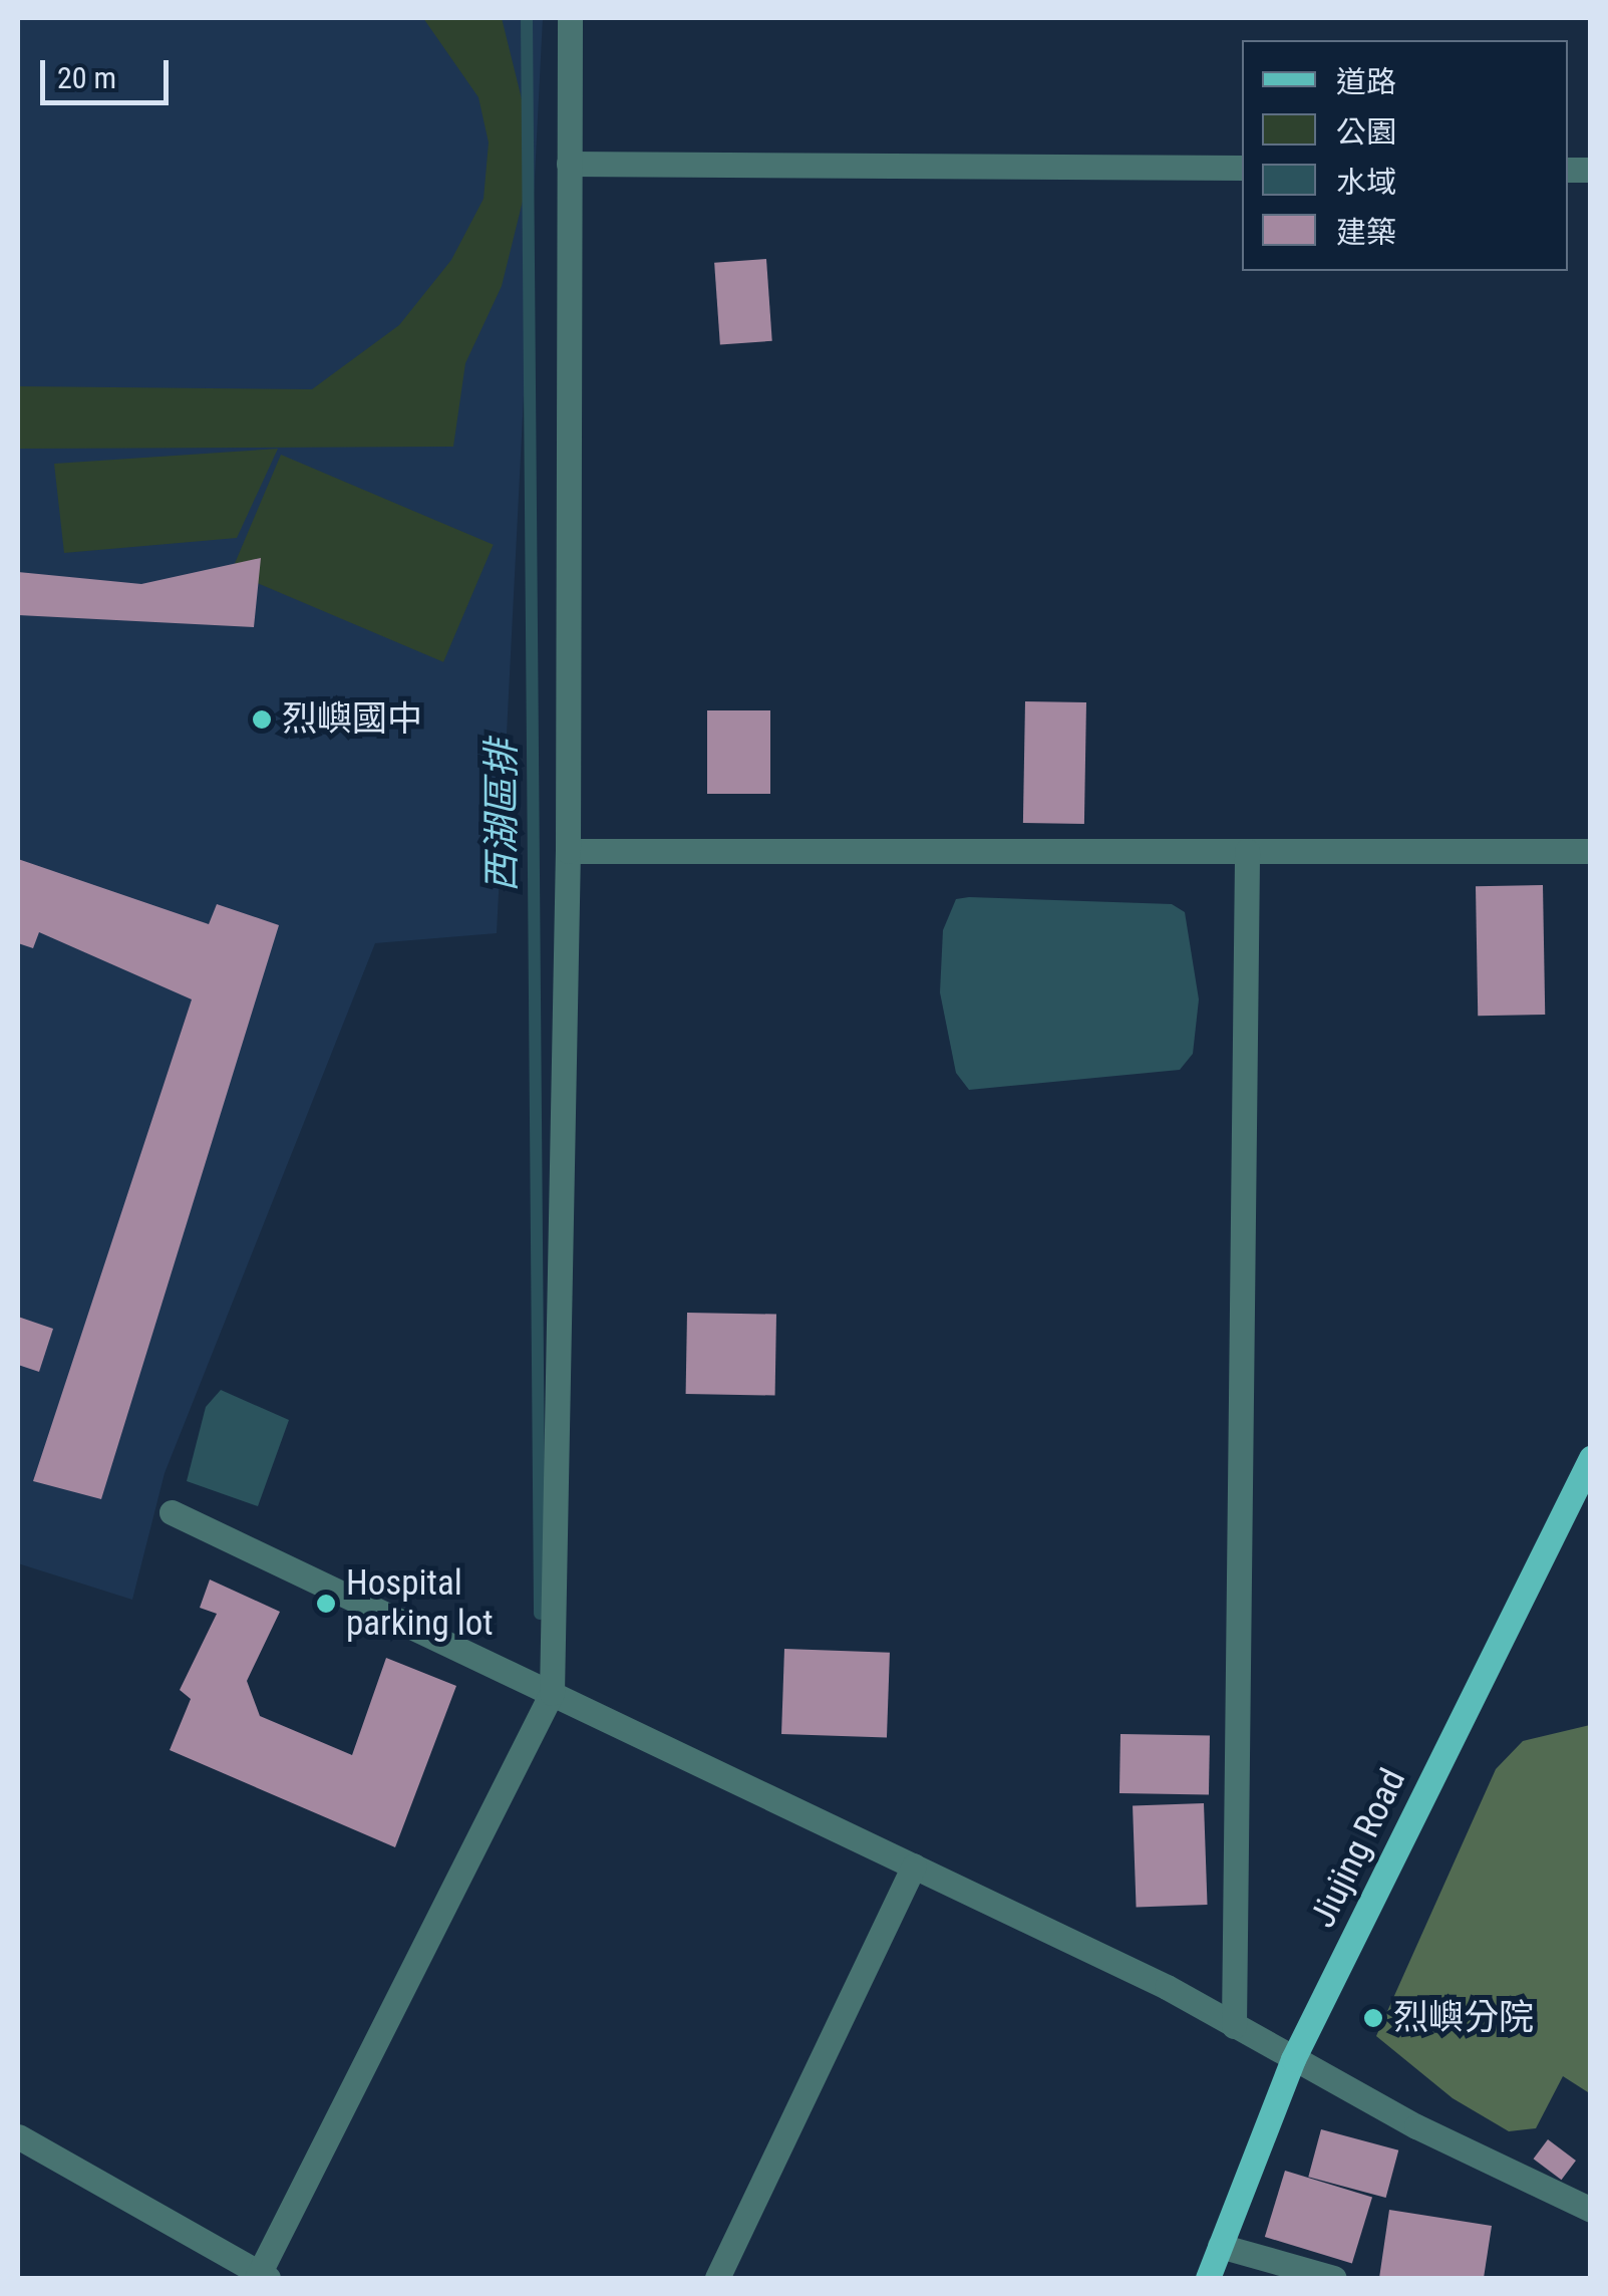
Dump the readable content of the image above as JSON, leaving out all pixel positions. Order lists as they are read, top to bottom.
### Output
{
  "streets": {
    "main road": ["Jiujing Road"]
  },
  "water": ["西湖區排"],
  "places": ["烈嶼國中", "Hospital parking lot", "烈嶼分院"],
  "legend": [
    "道路",
    "公園",
    "水域",
    "建築"
  ],
  "scale_bar": "20 m"
}
